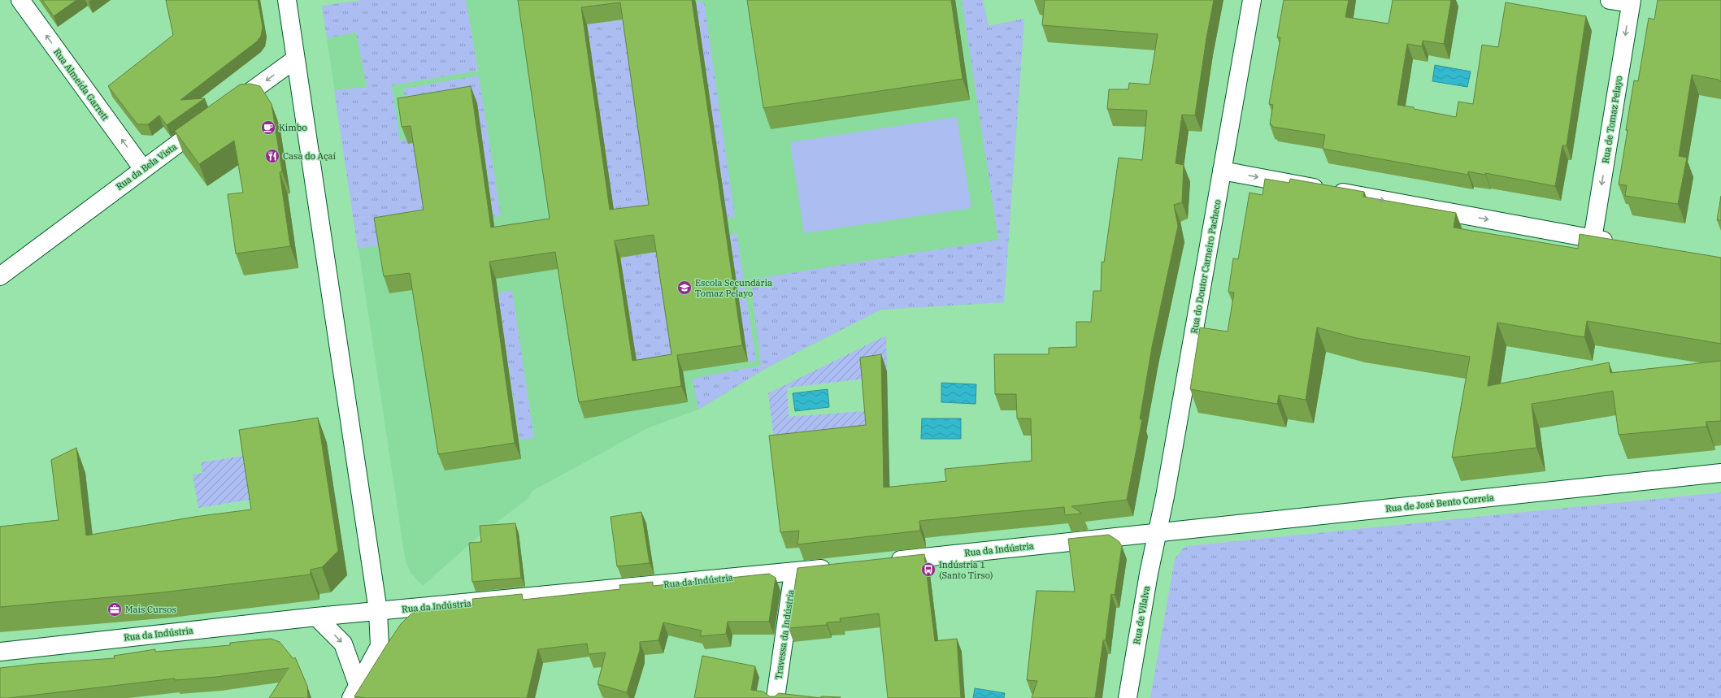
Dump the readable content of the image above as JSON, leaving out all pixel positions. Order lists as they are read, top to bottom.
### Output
{
  "streets": {
    "street": [
      "Rua Almeida Garrett",
      "Rua de Tomaz Pelayo",
      "Rua da Bela Vista",
      "Rua do Doutor Carneiro Pacheco",
      "Rua de José Bento Correia",
      "Rua da Indústria",
      "Rua de Vilalva",
      "Travessa da Indústria"
    ]
  },
  "crossings": [
    ["Rua Almeida Garrett", "Rua da Bela Vista"],
    ["Rua do Doutor Carneiro Pacheco", "Rua de José Bento Correia"],
    ["Rua do Doutor Carneiro Pacheco", "Rua da Indústria"],
    ["Rua do Doutor Carneiro Pacheco", "Rua de Vilalva"],
    ["Rua de José Bento Correia", "Rua da Indústria"],
    ["Rua de José Bento Correia", "Rua de Vilalva"],
    ["Rua da Indústria", "Rua de Vilalva"],
    ["Rua da Indústria", "Travessa da Indústria"]
  ],
  "one_way": ["Rua Almeida Garrett", "Rua de Tomaz Pelayo"],
  "places": {
    "cafe": ["Kimbo"],
    "restaurant": ["Casa do Açaí"],
    "school or university": ["Escola Secundária Tomaz Pelayo"],
    "bus stop": ["Indústria 1 (Santo Tirso)"],
    "office": ["Mais Cursos"]
  }
}
